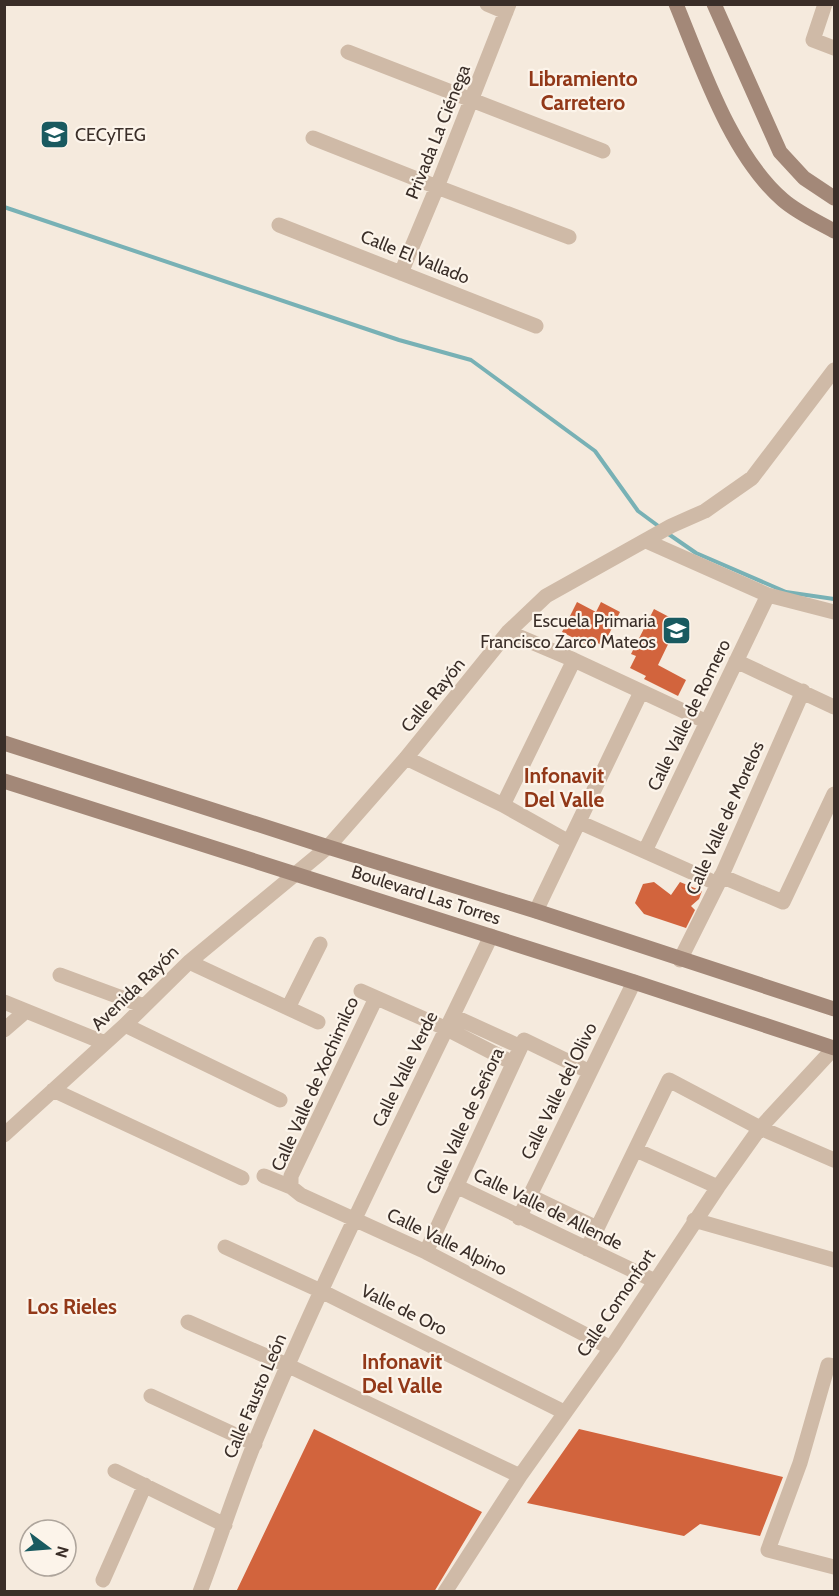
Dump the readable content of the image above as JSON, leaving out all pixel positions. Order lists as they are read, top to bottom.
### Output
{
  "streets": {
    "street": [
      "Privada La Ciénega",
      "Calle El Vallado",
      "Calle Rayón",
      "Calle Valle de Romero",
      "Calle Valle de Morelos",
      "Boulevard Las Torres",
      "Avenida Rayón",
      "Calle Valle Verde",
      "Calle Valle de Xochimilco",
      "Calle Valle del Olivo",
      "Calle Valle de Señora",
      "Calle Valle de Allende",
      "Calle Valle Alpino",
      "Calle Comonfort",
      "Valle de Oro",
      "Calle Fausto León"
    ]
  },
  "crossings": [
    ["Privada La Ciénega", "Calle El Vallado"],
    ["Calle Rayón", "Boulevard Las Torres"],
    ["Calle Rayón", "Avenida Rayón"],
    ["Calle Valle de Morelos", "Boulevard Las Torres"],
    ["Boulevard Las Torres", "Avenida Rayón"],
    ["Boulevard Las Torres", "Calle Valle Verde"],
    ["Boulevard Las Torres", "Calle Valle del Olivo"],
    ["Boulevard Las Torres", "Calle Comonfort"],
    ["Calle Valle Verde", "Calle Valle Alpino"],
    ["Calle Valle Verde", "Calle Fausto León"],
    ["Calle Valle de Xochimilco", "Calle Valle Alpino"],
    ["Calle Valle del Olivo", "Calle Valle de Allende"],
    ["Calle Valle de Señora", "Calle Valle de Allende"],
    ["Calle Valle de Señora", "Calle Valle Alpino"],
    ["Calle Valle de Allende", "Calle Comonfort"],
    ["Calle Valle Alpino", "Calle Comonfort"],
    ["Calle Valle Alpino", "Calle Fausto León"],
    ["Calle Comonfort", "Valle de Oro"],
    ["Valle de Oro", "Calle Fausto León"]
  ],
  "districts": [
    "Libramiento Carretero",
    "Infonavit Del Valle",
    "Los Rieles",
    "Infonavit Del Valle"
  ],
  "places": {
    "school or university": ["CECyTEG", "Escuela Primaria Francisco Zarco Mateos"]
  },
  "north": "right"
}
